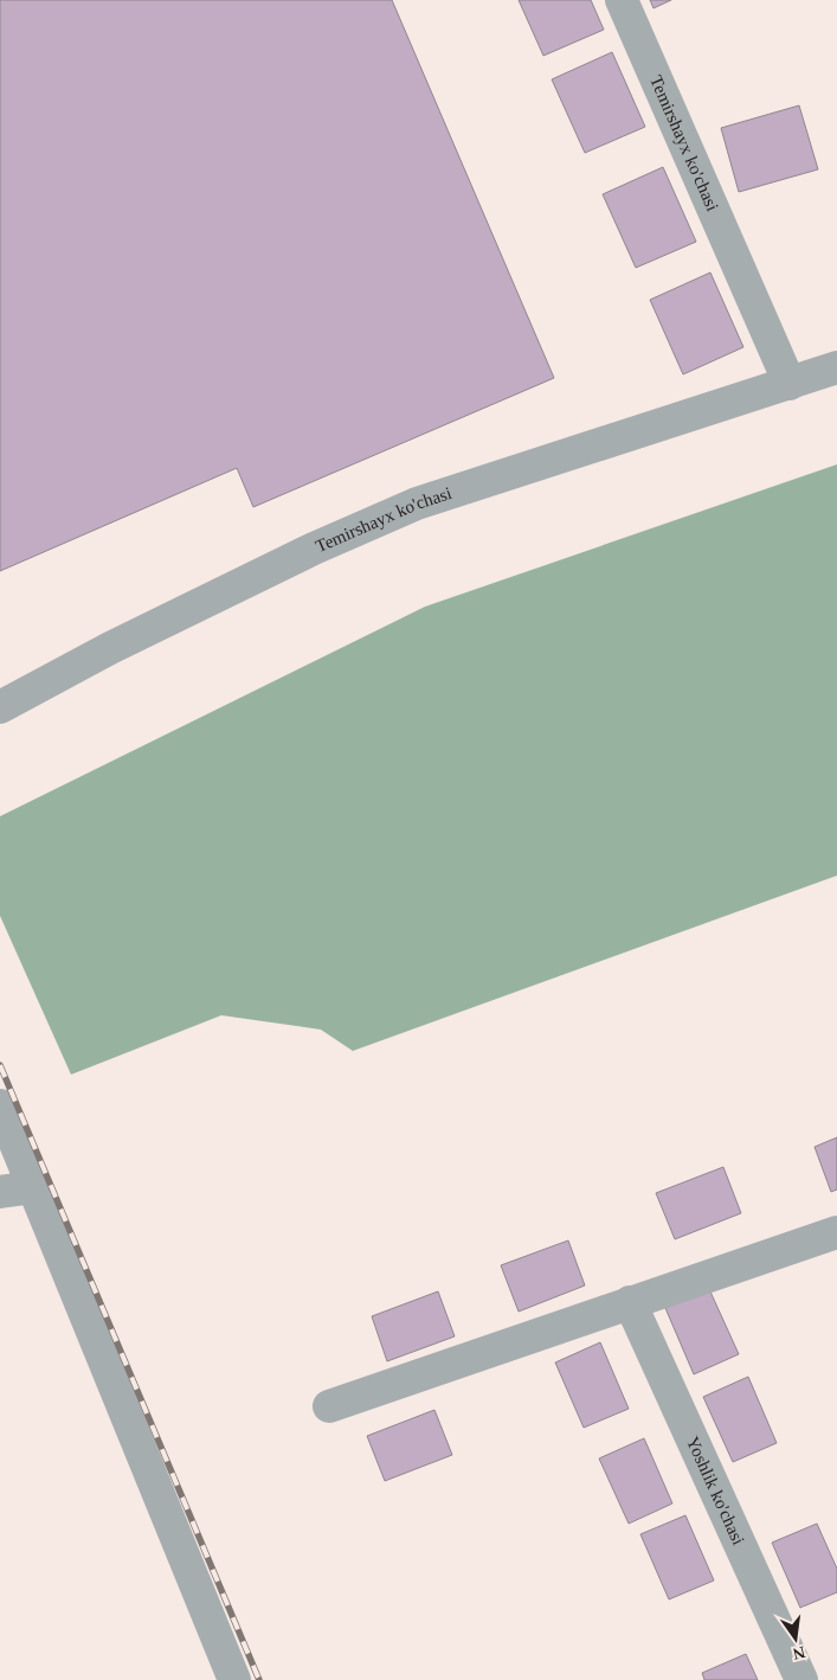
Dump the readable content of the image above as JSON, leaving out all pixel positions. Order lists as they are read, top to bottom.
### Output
{
  "streets": {
    "street": ["Temirshayx ko'chasi", "Yoshlik ko'chasi"]
  },
  "north": "bottom"
}
